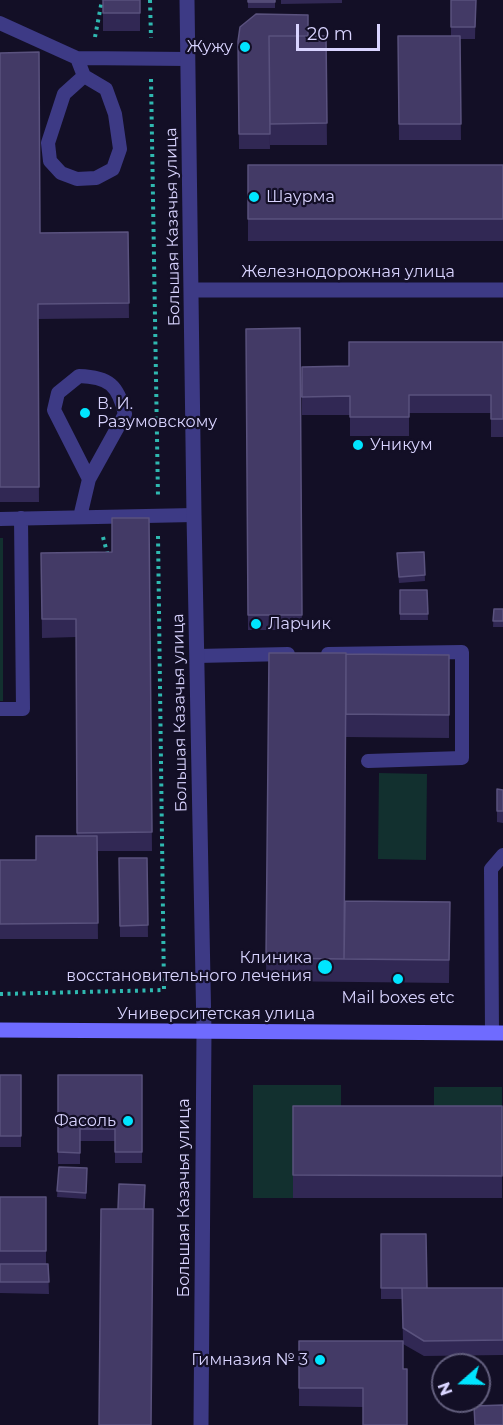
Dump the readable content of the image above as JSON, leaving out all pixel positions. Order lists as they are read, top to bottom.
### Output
{
  "streets": {
    "main road": ["Университетская улица"],
    "street": ["Большая Казачья улица", "Железнодорожная улица"]
  },
  "crossings": [
    ["Большая Казачья улица", "Железнодорожная улица"],
    ["Большая Казачья улица", "Университетская улица"]
  ],
  "places": [
    "Жужу",
    "Шаурма",
    "В. И. Разумовскому",
    "Уникум",
    "Ларчик",
    "Клиника восстановительного лечения",
    "Mail boxes etc",
    "Фасоль",
    "Гимназия № 3"
  ],
  "scale_bar": "20 m",
  "north": "left"
}
